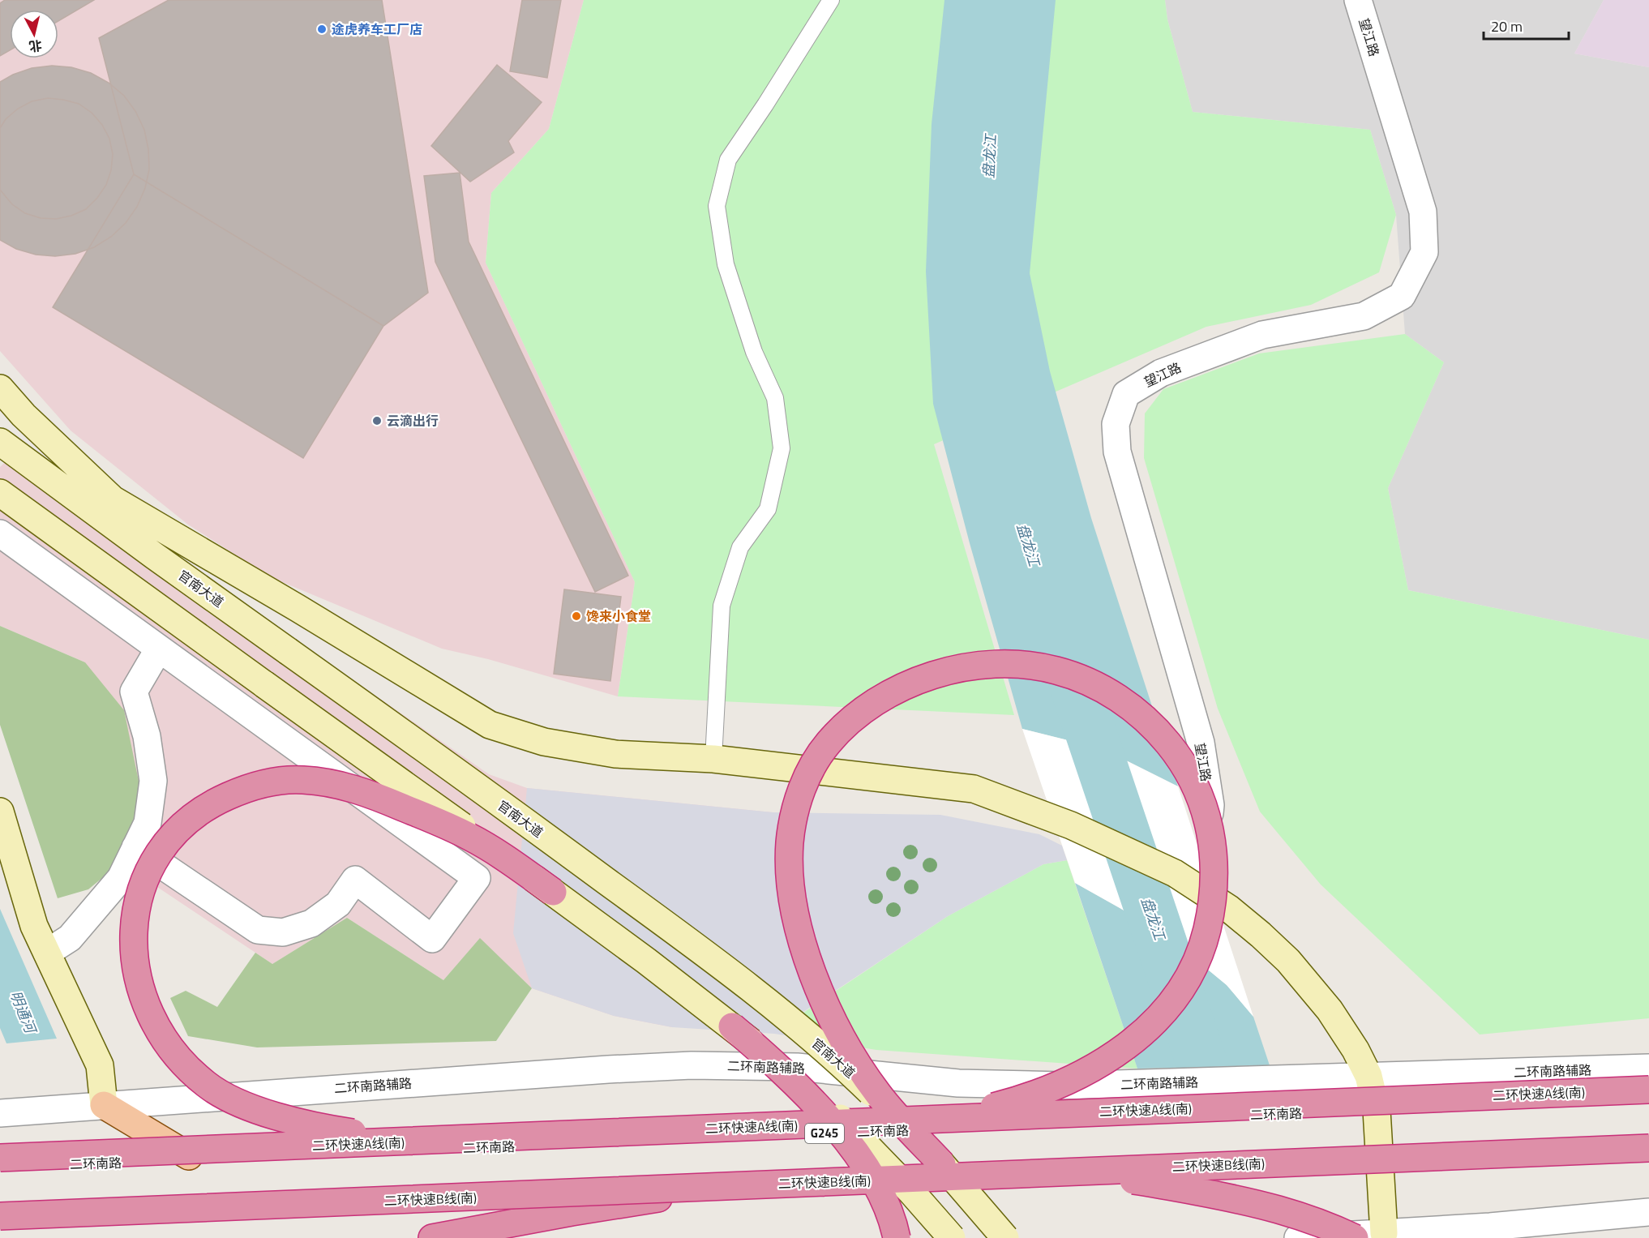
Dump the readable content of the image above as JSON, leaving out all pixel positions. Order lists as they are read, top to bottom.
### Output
{
  "streets": {
    "highway": ["二环快速A线(南)", "二环快速B线(南)"],
    "main road": ["官南大道", "二环南路", "G245"],
    "street": ["望江路", "二环南路辅路"]
  },
  "crossings": [
    ["官南大道", "二环快速B线(南)"]
  ],
  "water": ["盘龙江", "明通河"],
  "places": ["途虎养车工厂店", "云滴出行", "馋来小食堂"],
  "scale_bar": "20 m",
  "north": "bottom"
}
